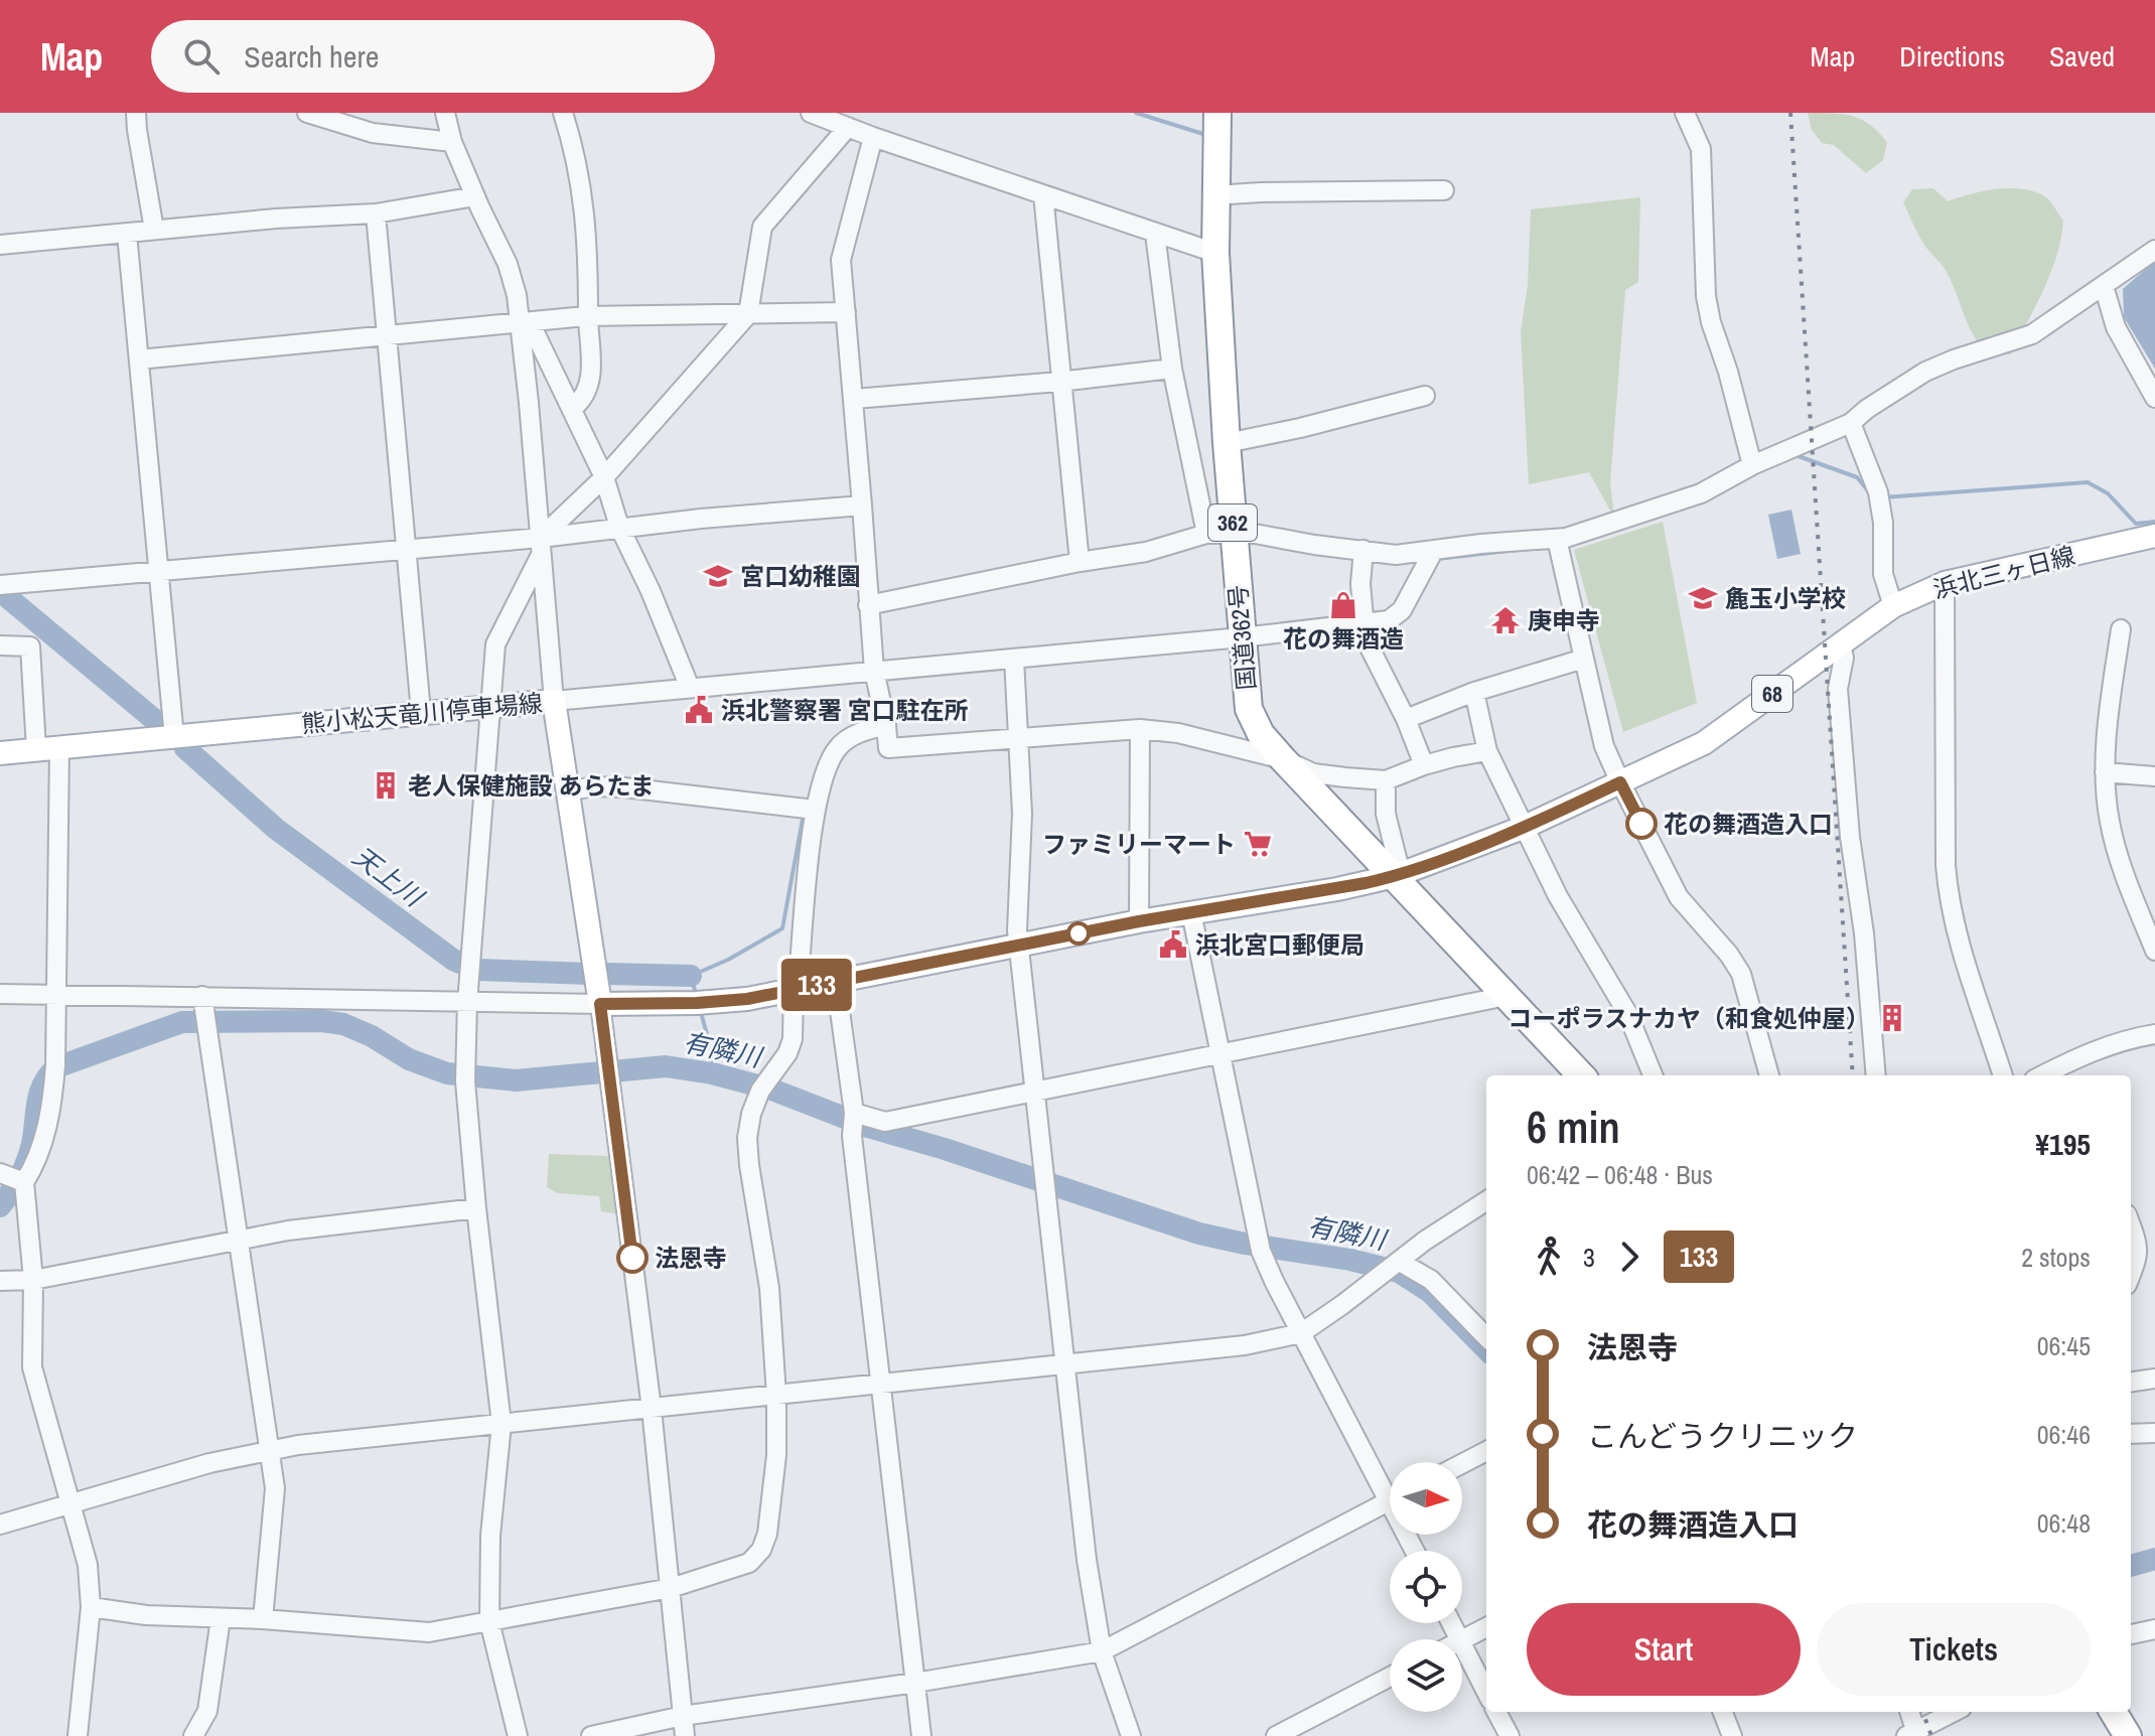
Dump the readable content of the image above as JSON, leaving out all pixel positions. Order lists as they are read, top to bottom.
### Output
{
  "streets": {
    "highway": ["362", "国道362号"],
    "main road": ["浜北三ヶ日線", "68", "熊小松天竜川停車場線"]
  },
  "crossings": [
    ["浜北三ヶ日線", "国道362号"]
  ],
  "water": ["天上川", "有隣川"],
  "places": {
    "school or university": ["宮口幼稚園", "麁玉小学校"],
    "shop": ["花の舞酒造"],
    "temple": ["庚申寺"],
    "public building": ["浜北警察署 宮口駐在所", "浜北宮口郵便局"],
    "building": ["老人保健施設 あらたま", "コーポラスナカヤ（和食処仲屋）"],
    "other": ["花の舞酒造入口", "法恩寺"],
    "supermarket": ["ファミリーマート"]
  },
  "lines": ["bus line 133"],
  "north": "right",
  "page": {
    "header": "Map",
    "search": "Search here",
    "nav": ["Map", "Directions", "Saved"],
    "on_map": "133",
    "heading": ["6 min", "06:42 – 06:48 · Bus", "¥195"],
    "legs": ["3", "133", "2 stops"],
    "list": [
      {
        "name": "法恩寺",
        "value": "06:45"
      },
      {
        "name": "こんどうクリニック",
        "value": "06:46"
      },
      {
        "name": "花の舞酒造入口",
        "value": "06:48"
      }
    ],
    "buttons": ["Start", "Tickets"]
  }
}
